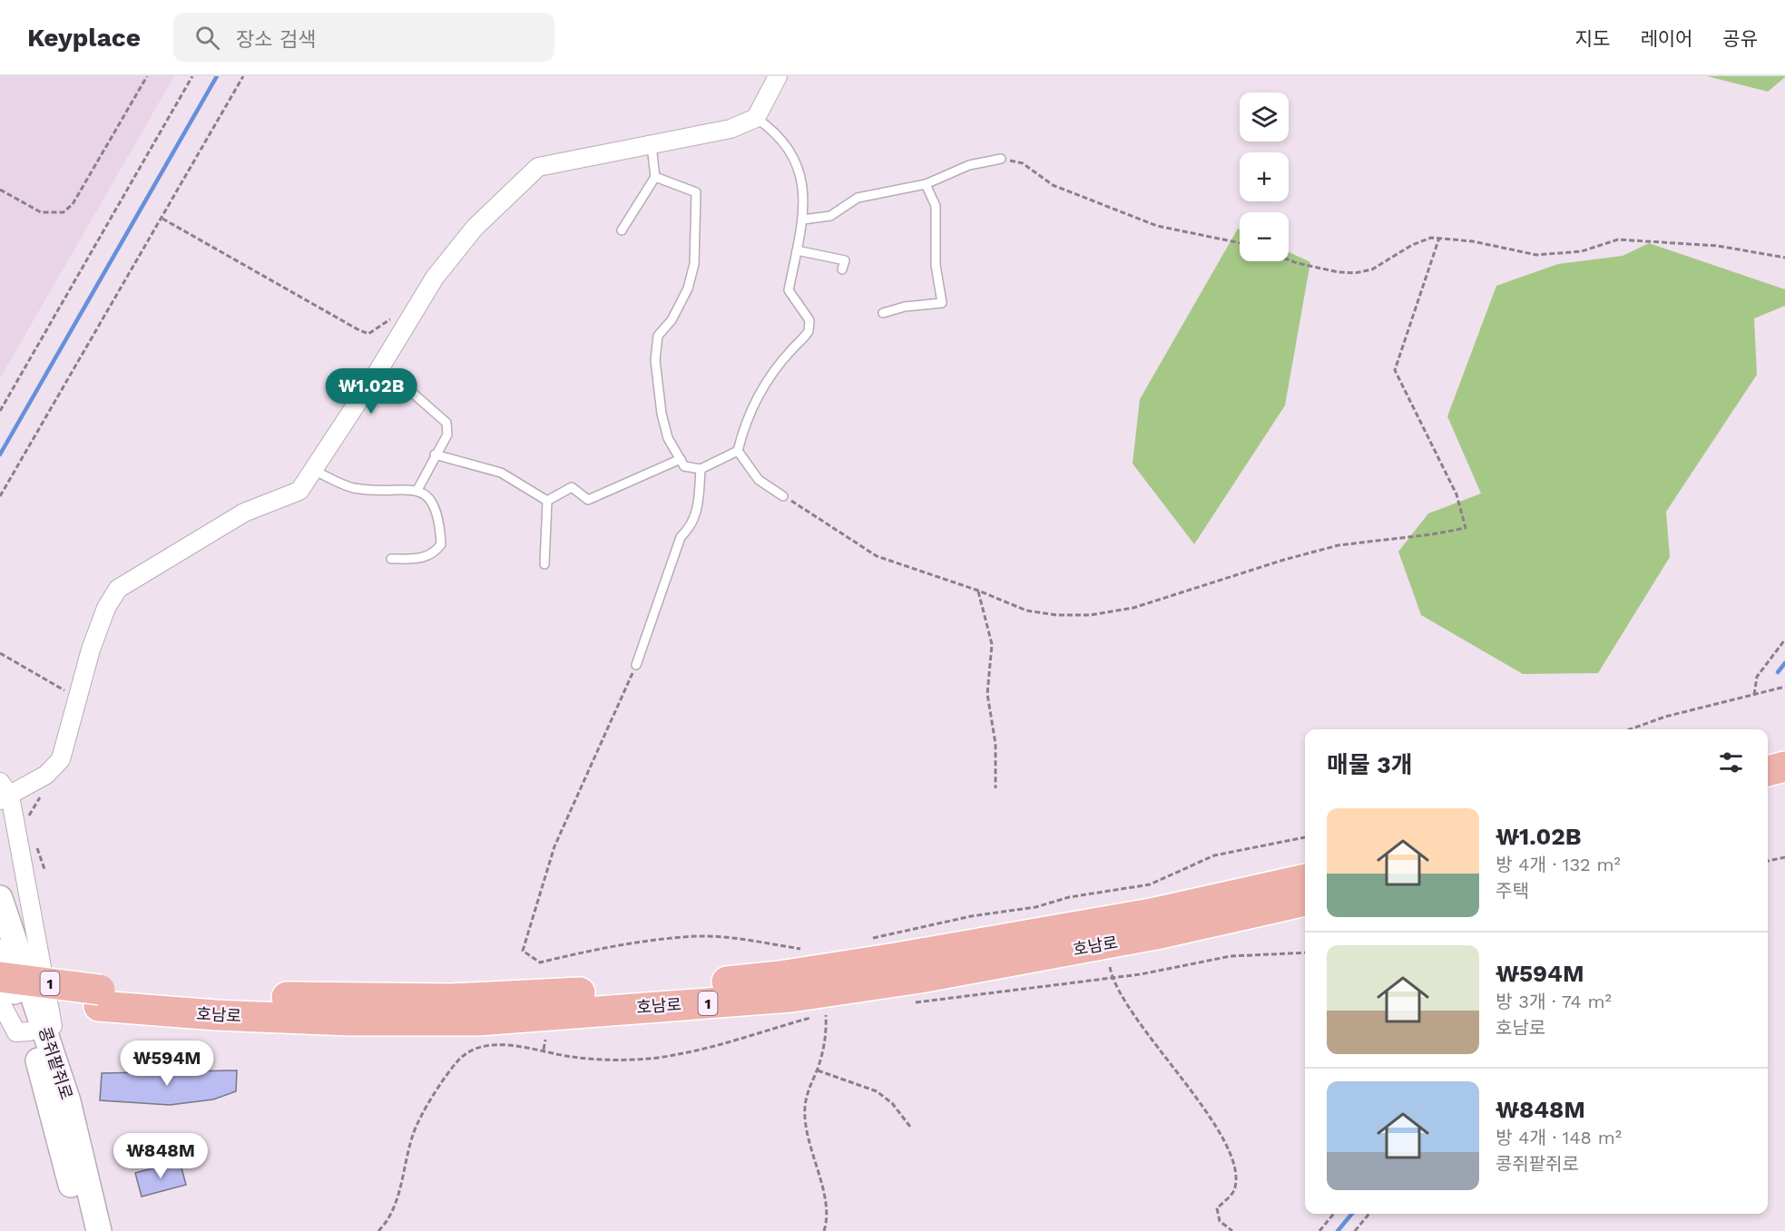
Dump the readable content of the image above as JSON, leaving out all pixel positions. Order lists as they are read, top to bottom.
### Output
{
  "streets": {
    "highway": ["호남로", "1"],
    "main road": ["콩쥐팥쥐로"]
  },
  "page": {
    "header": "Keyplace",
    "search": "장소 검색",
    "nav": ["지도", "레이어", "공유"],
    "map_buttons": ["+", "−"],
    "price": ["₩1.02B", "₩594M", "₩848M"],
    "heading": "매물 3개",
    "list": [
      {
        "name": "₩1.02B",
        "note": "방 4개 · 132 m² · 주택"
      },
      {
        "name": "₩594M",
        "note": "방 3개 · 74 m² · 호남로"
      },
      {
        "name": "₩848M",
        "note": "방 4개 · 148 m² · 콩쥐팥쥐로"
      }
    ]
  }
}
